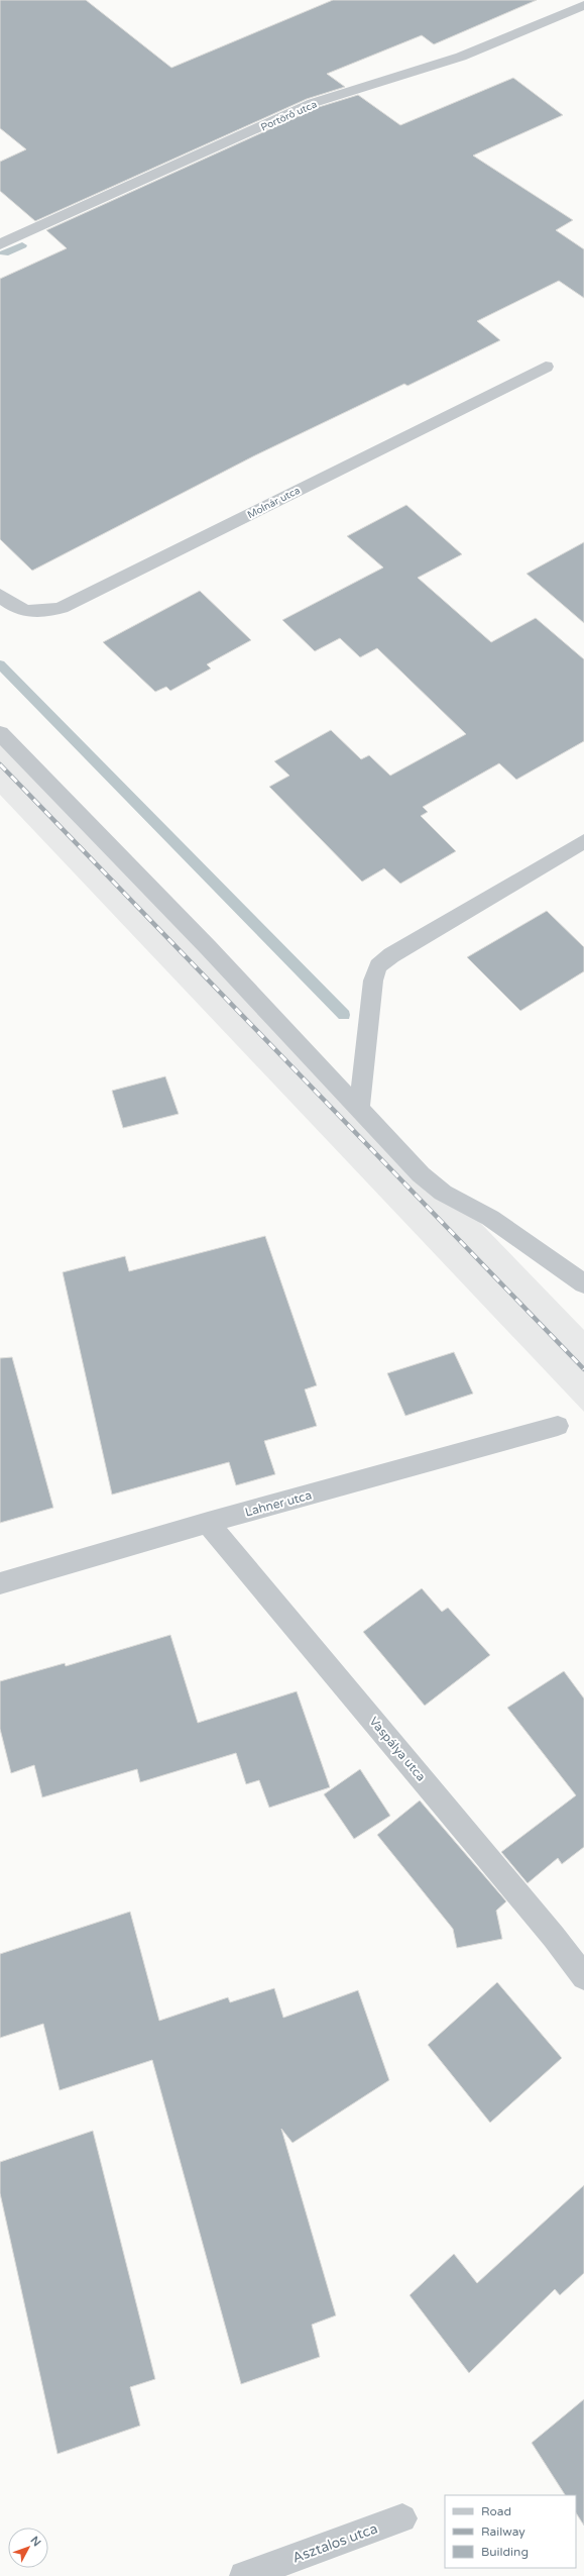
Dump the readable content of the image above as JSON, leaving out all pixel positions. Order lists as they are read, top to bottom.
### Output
{
  "streets": {
    "street": [
      "Portörő utca",
      "Molnár utca",
      "Lahner utca",
      "Vaspálya utca",
      "Asztalos utca"
    ]
  },
  "crossings": [
    ["Lahner utca", "Vaspálya utca"]
  ],
  "legend": ["Road", "Railway", "Building"],
  "north": "top right"
}
